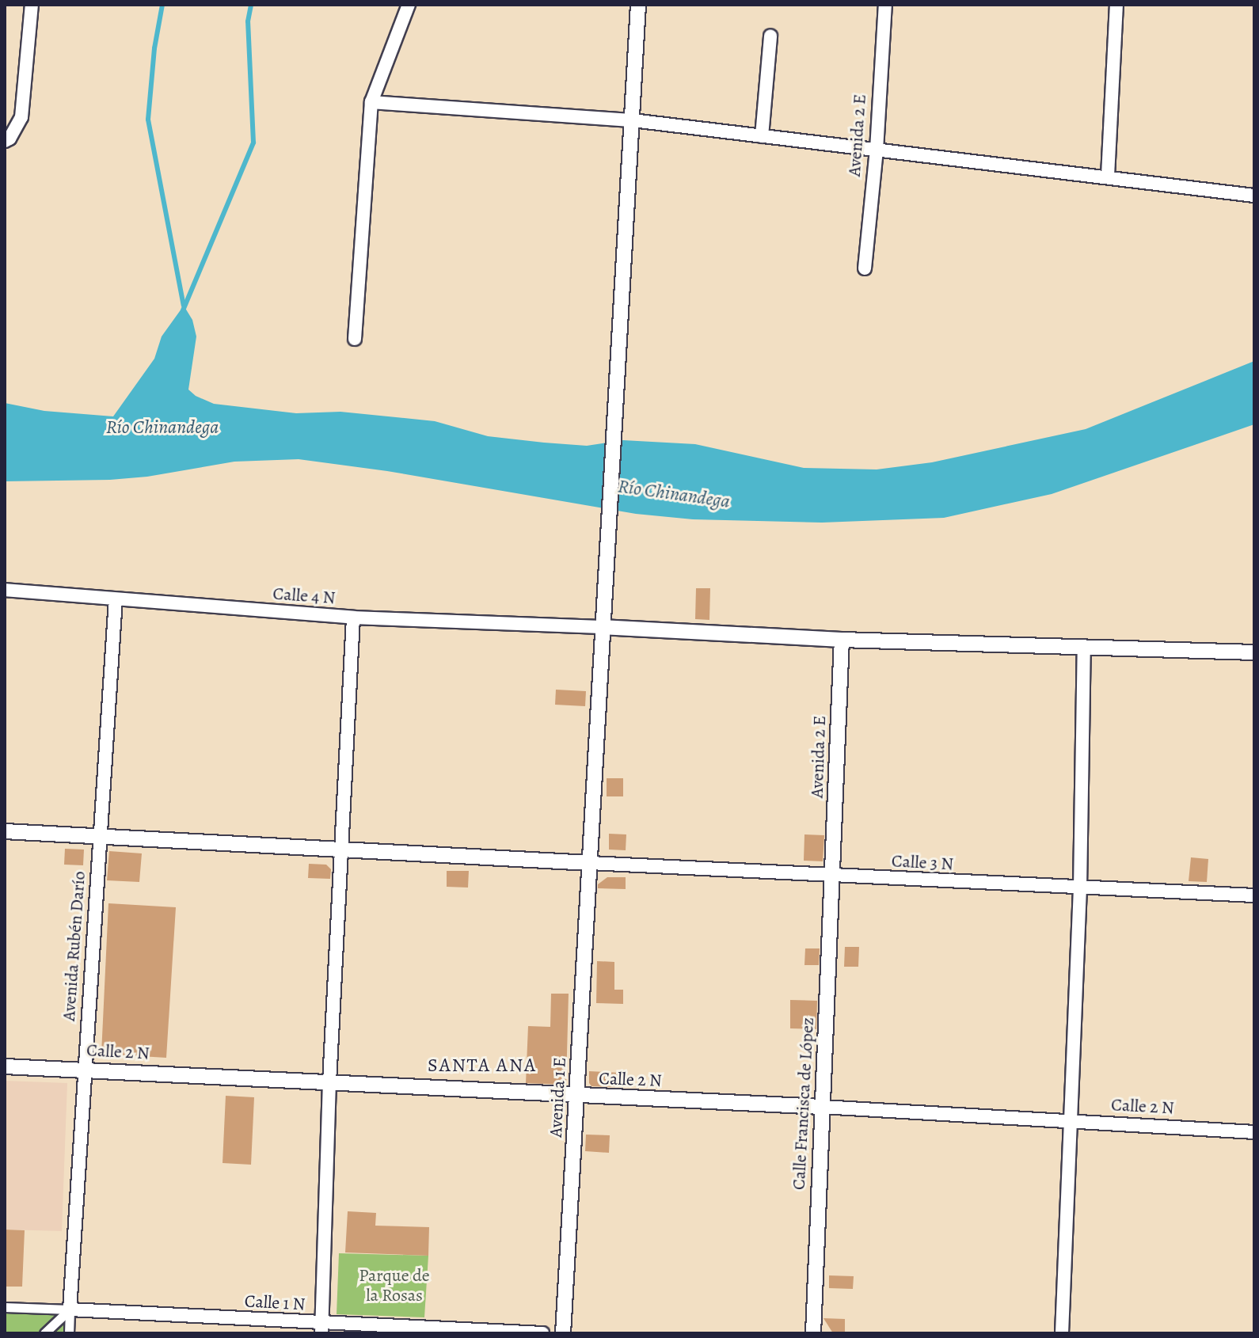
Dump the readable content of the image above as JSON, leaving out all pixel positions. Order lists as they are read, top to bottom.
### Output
{
  "streets": {
    "street": [
      "Avenida 2 E",
      "Calle 4 N",
      "Calle 3 N",
      "Avenida Rubén Darío",
      "Calle 2 N",
      "Avenida 1 E",
      "Calle Francisca de López",
      "Calle 1 N"
    ]
  },
  "crossings": [
    ["Avenida 2 E", "Calle 3 N"],
    ["Avenida 2 E", "Calle Francisca de López"],
    ["Calle 4 N", "Avenida Rubén Darío"],
    ["Calle 4 N", "Avenida 1 E"],
    ["Calle 3 N", "Avenida 1 E"],
    ["Calle 3 N", "Calle Francisca de López"],
    ["Avenida Rubén Darío", "Calle 2 N"],
    ["Avenida Rubén Darío", "Calle 1 N"],
    ["Calle 2 N", "Avenida 1 E"],
    ["Calle 2 N", "Calle Francisca de López"]
  ],
  "districts": ["SANTA ANA"],
  "water": ["Río Chinandega"],
  "parks": ["Parque de la Rosas"]
}
